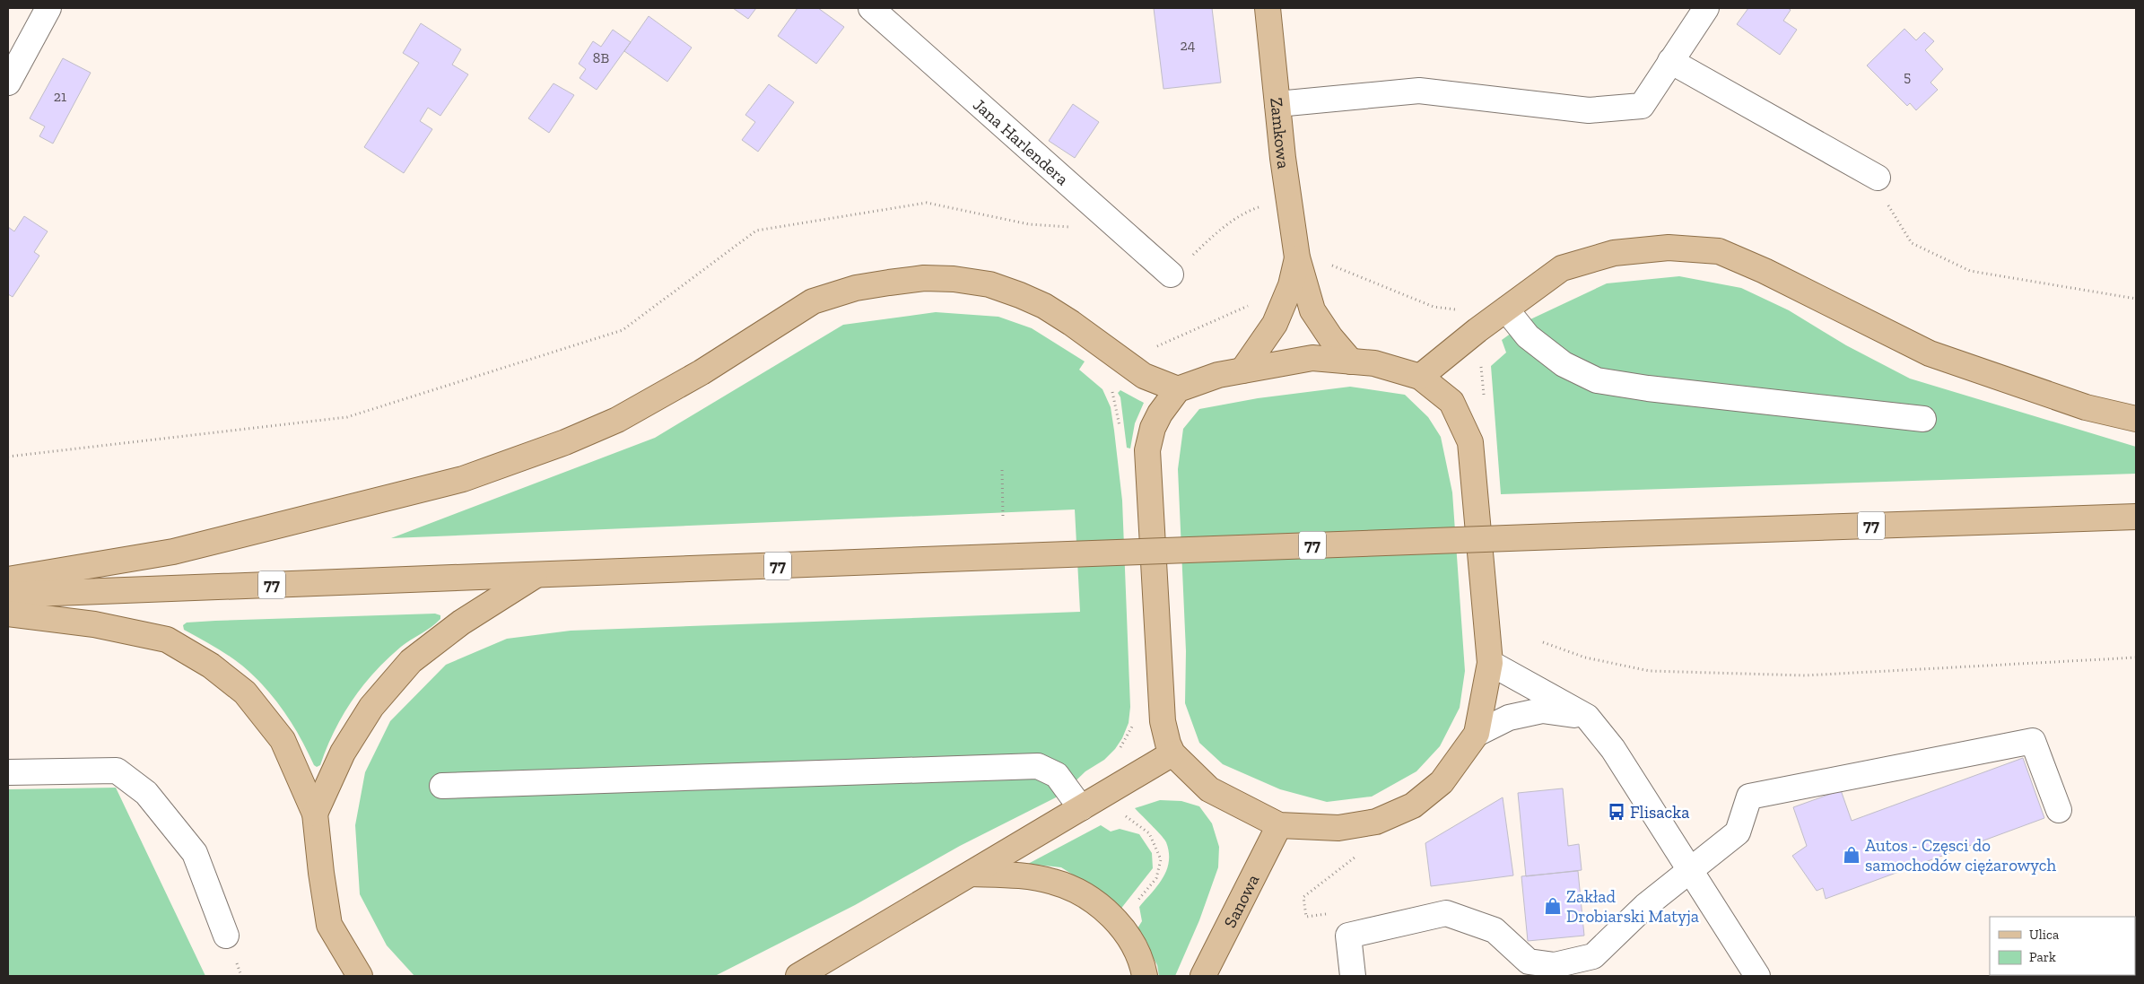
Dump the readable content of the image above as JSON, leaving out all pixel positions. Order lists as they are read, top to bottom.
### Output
{
  "streets": {
    "main road": ["Zamkowa", "77", "Sanowa"],
    "street": ["Jana Harlendera"]
  },
  "places": {
    "bus stop": ["Flisacka"],
    "shop": ["Autos - Częsci do samochodów ciężarowych", "Zakład Drobiarski Matyja"]
  },
  "house_numbers": [
    "24",
    "8B",
    "5",
    "21"
  ],
  "legend": ["Ulica", "Park"]
}
